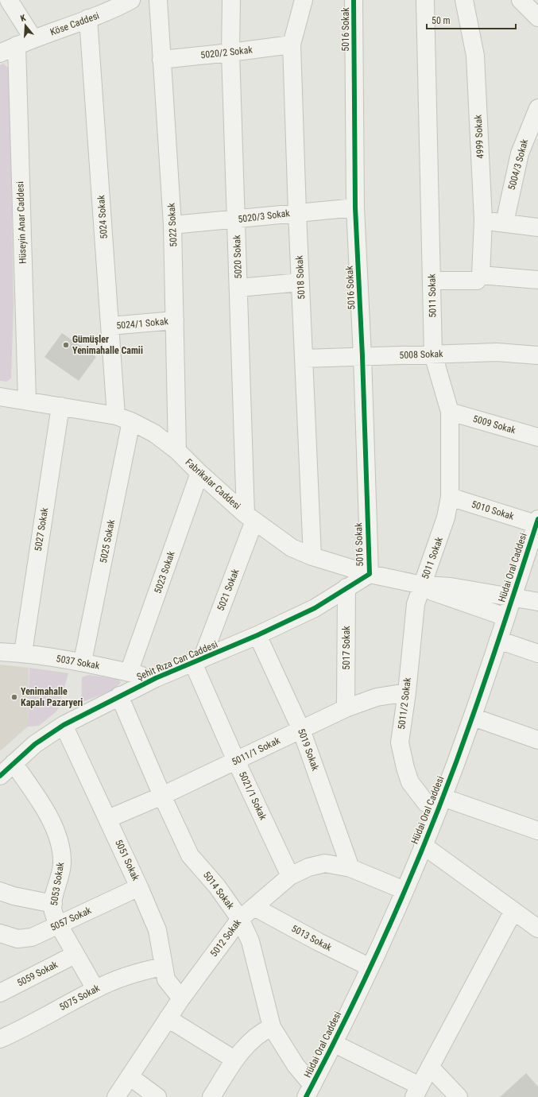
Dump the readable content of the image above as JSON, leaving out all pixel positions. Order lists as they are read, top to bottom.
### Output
{
  "streets": {
    "street": [
      "Köse Caddesi",
      "5016 Sokak",
      "5020/2 Sokak",
      "4999 Sokak",
      "5004/3 Sokak",
      "5020/3 Sokak",
      "5024 Sokak",
      "Hüseyin Anar Caddesi",
      "5022 Sokak",
      "5020 Sokak",
      "5018 Sokak",
      "5011 Sokak",
      "5024/1 Sokak",
      "5008 Sokak",
      "5009 Sokak",
      "Fabrikalar Caddesi",
      "5010 Sokak",
      "5027 Sokak",
      "5025 Sokak",
      "Hüdai Oral Caddesi",
      "5023 Sokak",
      "5021 Sokak",
      "5017 Sokak",
      "Şehit Rıza Can Caddesi",
      "5037 Sokak",
      "5011/2 Sokak",
      "5019 Sokak",
      "5011/1 Sokak",
      "5021/1 Sokak",
      "5051 Sokak",
      "5053 Sokak",
      "5014 Sokak",
      "5057 Sokak",
      "5012 Sokak",
      "5013 Sokak",
      "5059 Sokak",
      "5075 Sokak"
    ]
  },
  "crossings": [
    ["Köse Caddesi", "5024 Sokak"],
    ["Köse Caddesi", "Hüseyin Anar Caddesi"],
    ["5016 Sokak", "5020/3 Sokak"],
    ["5016 Sokak", "5008 Sokak"],
    ["5016 Sokak", "Fabrikalar Caddesi"],
    ["5016 Sokak", "Şehit Rıza Can Caddesi"],
    ["5020/2 Sokak", "5022 Sokak"],
    ["5020/2 Sokak", "5020 Sokak"],
    ["5020/2 Sokak", "5018 Sokak"],
    ["5020/3 Sokak", "5022 Sokak"],
    ["5020/3 Sokak", "5020 Sokak"],
    ["5020/3 Sokak", "5018 Sokak"],
    ["5024 Sokak", "5024/1 Sokak"],
    ["5024 Sokak", "Fabrikalar Caddesi"],
    ["5024 Sokak", "5025 Sokak"],
    ["Hüseyin Anar Caddesi", "Fabrikalar Caddesi"],
    ["5022 Sokak", "5024/1 Sokak"],
    ["5022 Sokak", "Fabrikalar Caddesi"],
    ["5020 Sokak", "Fabrikalar Caddesi"],
    ["5020 Sokak", "5021 Sokak"],
    ["5018 Sokak", "5008 Sokak"],
    ["5018 Sokak", "Fabrikalar Caddesi"],
    ["5011 Sokak", "5008 Sokak"],
    ["5011 Sokak", "5009 Sokak"],
    ["5011 Sokak", "Fabrikalar Caddesi"],
    ["5011 Sokak", "5010 Sokak"],
    ["5011 Sokak", "5011/2 Sokak"],
    ["Fabrikalar Caddesi", "5027 Sokak"],
    ["Fabrikalar Caddesi", "5025 Sokak"],
    ["Fabrikalar Caddesi", "Hüdai Oral Caddesi"],
    ["Fabrikalar Caddesi", "5023 Sokak"],
    ["Fabrikalar Caddesi", "5021 Sokak"],
    ["Fabrikalar Caddesi", "Şehit Rıza Can Caddesi"],
    ["Fabrikalar Caddesi", "5011/2 Sokak"],
    ["5010 Sokak", "Hüdai Oral Caddesi"],
    ["5027 Sokak", "5037 Sokak"],
    ["5025 Sokak", "5037 Sokak"],
    ["Hüdai Oral Caddesi", "5011/2 Sokak"],
    ["Hüdai Oral Caddesi", "5014 Sokak"],
    ["Hüdai Oral Caddesi", "5012 Sokak"],
    ["Hüdai Oral Caddesi", "5013 Sokak"],
    ["5023 Sokak", "5037 Sokak"],
    ["5021 Sokak", "Şehit Rıza Can Caddesi"],
    ["5021 Sokak", "5021/1 Sokak"],
    ["5017 Sokak", "Şehit Rıza Can Caddesi"],
    ["5017 Sokak", "5011/1 Sokak"],
    ["Şehit Rıza Can Caddesi", "5037 Sokak"],
    ["Şehit Rıza Can Caddesi", "5019 Sokak"],
    ["Şehit Rıza Can Caddesi", "5021/1 Sokak"],
    ["Şehit Rıza Can Caddesi", "5051 Sokak"],
    ["Şehit Rıza Can Caddesi", "5053 Sokak"],
    ["Şehit Rıza Can Caddesi", "5014 Sokak"],
    ["5011/2 Sokak", "5011/1 Sokak"],
    ["5019 Sokak", "5011/1 Sokak"],
    ["5019 Sokak", "5012 Sokak"],
    ["5011/1 Sokak", "5021/1 Sokak"],
    ["5011/1 Sokak", "5051 Sokak"],
    ["5011/1 Sokak", "5014 Sokak"],
    ["5021/1 Sokak", "5012 Sokak"],
    ["5051 Sokak", "5057 Sokak"],
    ["5051 Sokak", "5012 Sokak"],
    ["5051 Sokak", "5075 Sokak"],
    ["5053 Sokak", "5057 Sokak"],
    ["5053 Sokak", "5059 Sokak"],
    ["5053 Sokak", "5075 Sokak"],
    ["5014 Sokak", "5012 Sokak"],
    ["5012 Sokak", "5013 Sokak"]
  ],
  "places": ["Gümüşler Yenimahalle Camii", "Yenimahalle Kapalı Pazaryeri"],
  "scale_bar": "50 m",
  "north": "top"
}
